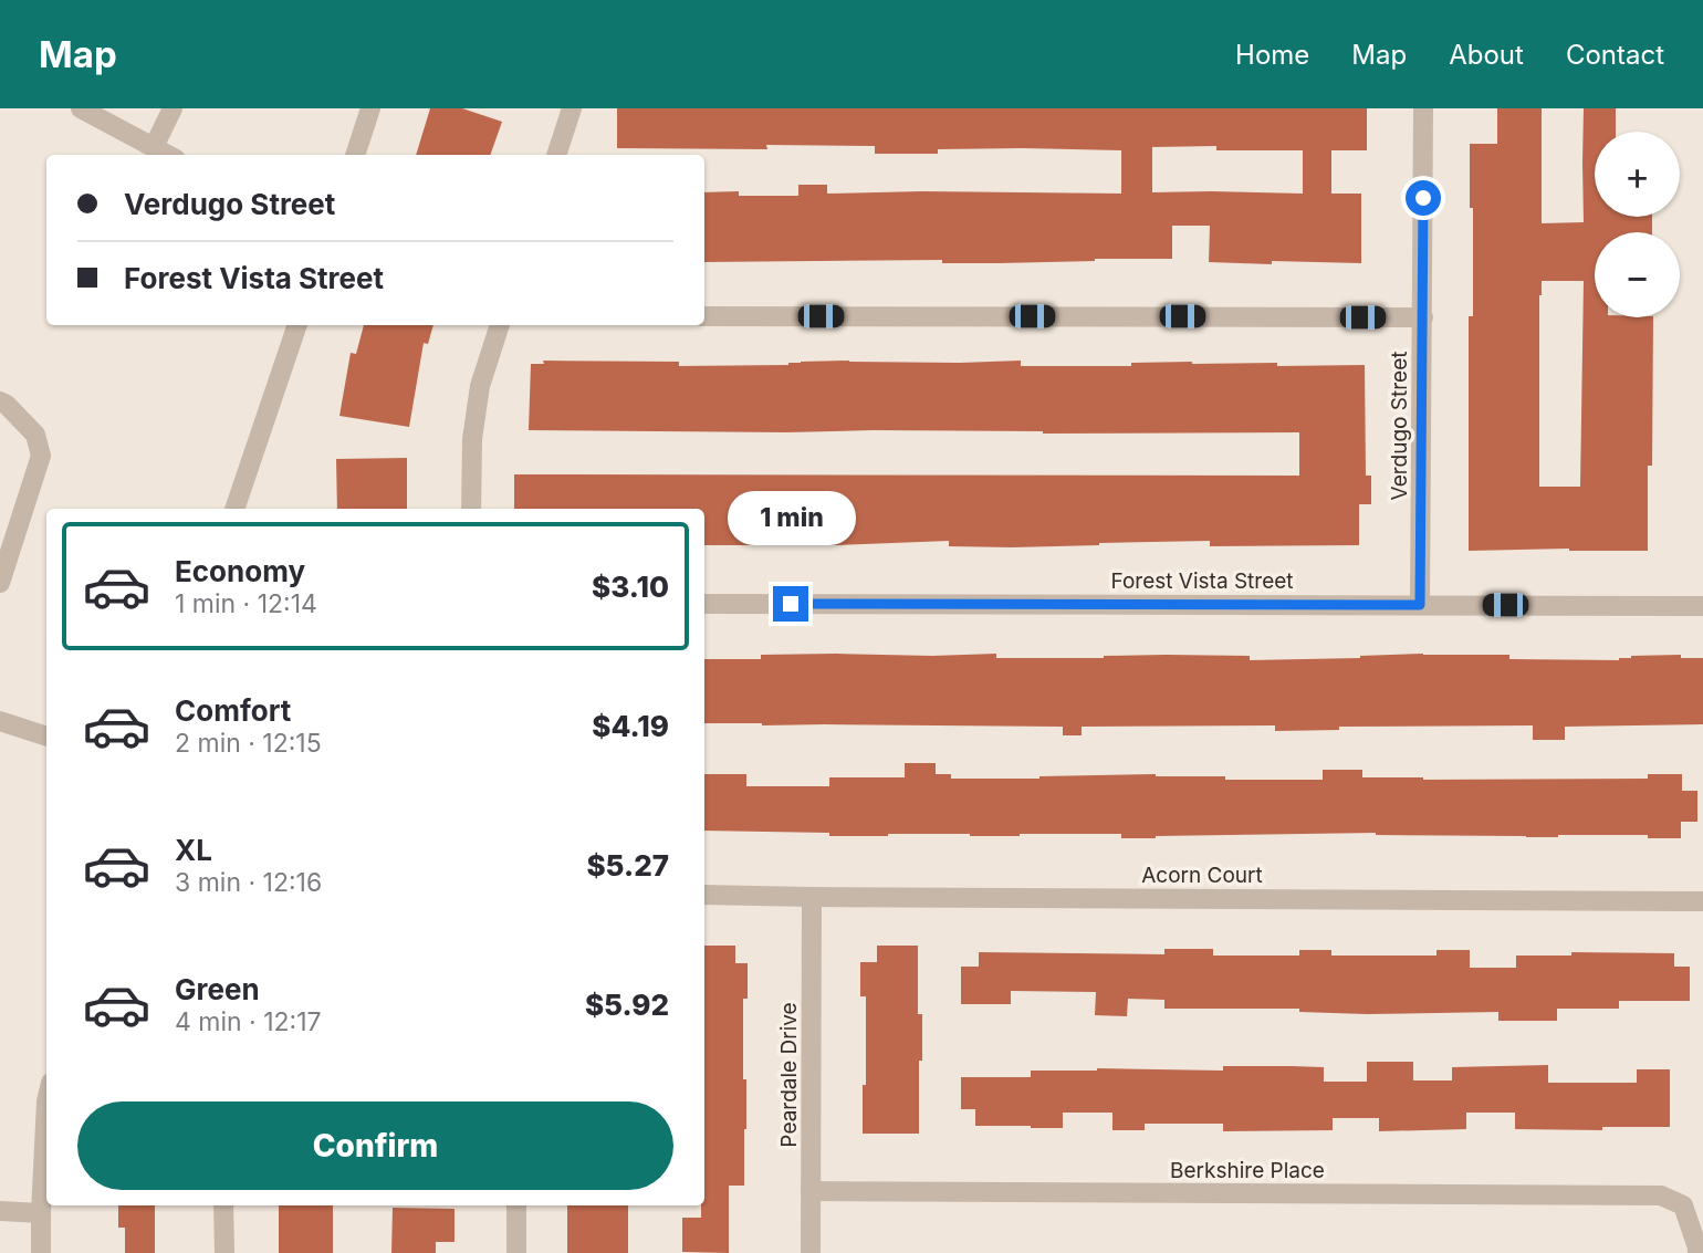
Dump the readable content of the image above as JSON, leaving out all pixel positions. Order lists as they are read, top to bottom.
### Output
{
  "streets": {
    "street": [
      "Verdugo Street",
      "Forest Vista Street",
      "Acorn Court",
      "Peardale Drive",
      "Berkshire Place"
    ]
  },
  "crossings": [
    ["Verdugo Street", "Forest Vista Street"],
    ["Acorn Court", "Peardale Drive"],
    ["Peardale Drive", "Berkshire Place"]
  ],
  "page": {
    "header": "Map",
    "nav": [
      "Home",
      "Map",
      "About",
      "Contact"
    ],
    "map_buttons": ["+", "−"],
    "banner": ["Verdugo Street", "Forest Vista Street"],
    "bubble": "1 min",
    "list": [
      {
        "name": "Economy",
        "note": "1 min · 12:14",
        "value": "$3.10"
      },
      {
        "name": "Comfort",
        "note": "2 min · 12:15",
        "value": "$4.19"
      },
      {
        "name": "XL",
        "note": "3 min · 12:16",
        "value": "$5.27"
      },
      {
        "name": "Green",
        "note": "4 min · 12:17",
        "value": "$5.92"
      }
    ],
    "buttons": "Confirm"
  }
}
